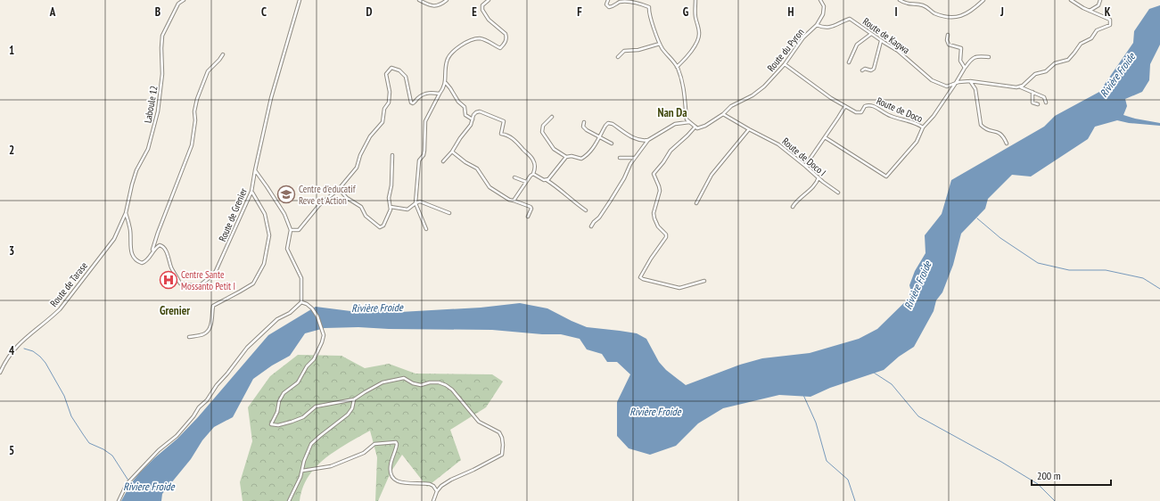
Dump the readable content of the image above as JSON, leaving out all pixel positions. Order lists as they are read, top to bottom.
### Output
{
  "streets": {
    "street": [
      "Route de Kagwa",
      "Route du Pyron",
      "Laboule 12",
      "Route de Doco",
      "Route de Doco I",
      "Route de Grenier",
      "Route de Tarase"
    ]
  },
  "crossings": [
    ["Route de Kagwa", "Route du Pyron"],
    ["Route du Pyron", "Route de Doco"],
    ["Route du Pyron", "Route de Doco I"],
    ["Laboule 12", "Route de Grenier"],
    ["Laboule 12", "Route de Tarase"],
    ["Route de Grenier", "Route de Tarase"]
  ],
  "districts": ["Nan Da", "Grenier"],
  "water": ["Rivière Froide", "Riviere Froide"],
  "places": {
    "school or university": ["Centre d'educatif Reve et Action"],
    "hospital": ["Centre Sante Mossanto Petit I"]
  },
  "scale_bar": "200 m",
  "grid": {
    "columns": [
      "A",
      "B",
      "C",
      "D",
      "E",
      "F",
      "G",
      "H",
      "I",
      "J",
      "K"
    ],
    "rows": [
      "1",
      "2",
      "3",
      "4",
      "5"
    ]
  }
}
